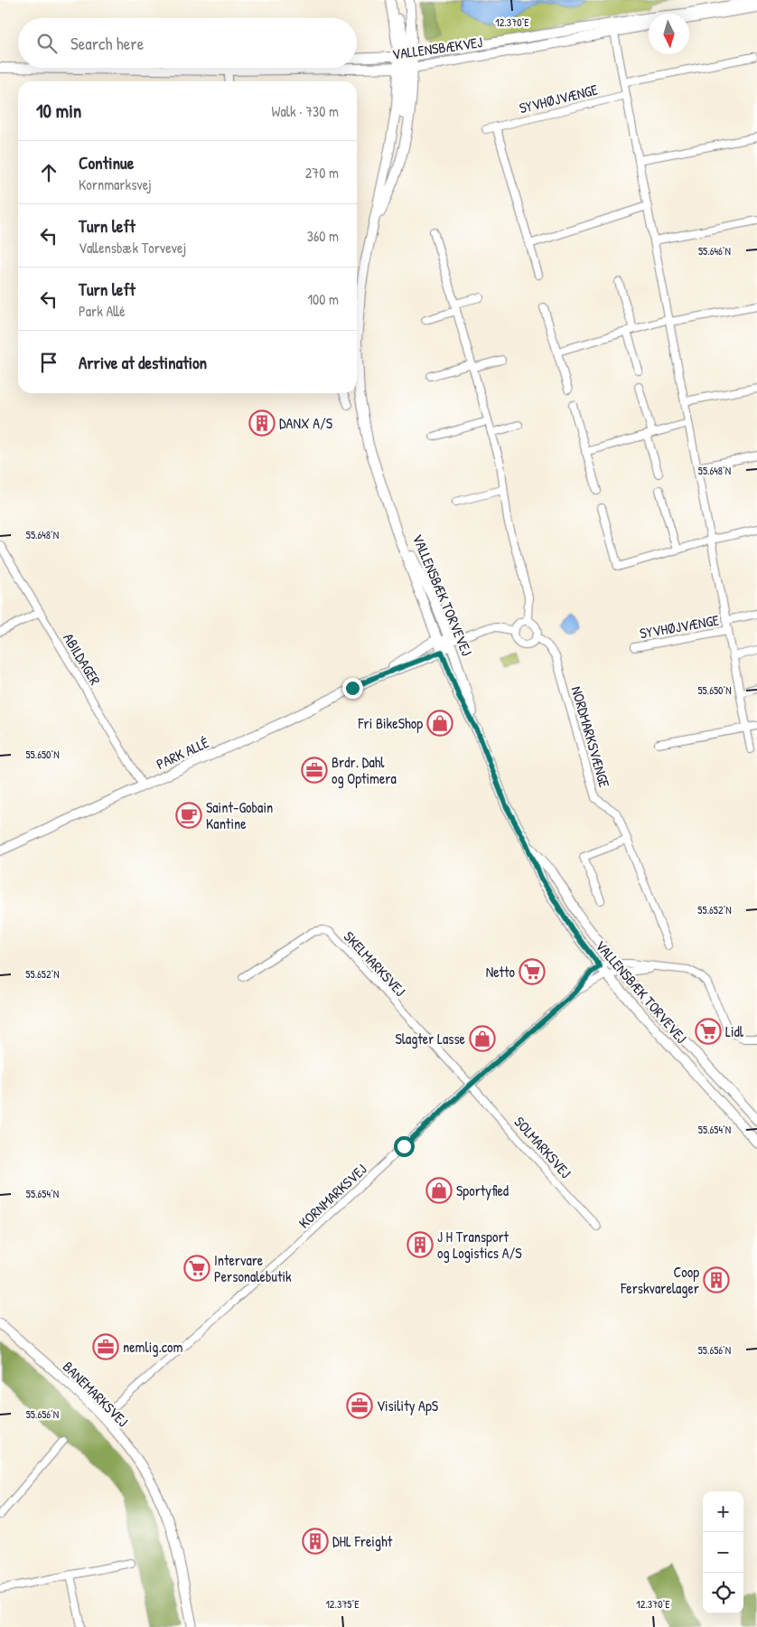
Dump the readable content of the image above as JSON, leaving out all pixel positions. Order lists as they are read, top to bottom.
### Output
{
  "streets": {
    "street": [
      "VALLENSBÆKVEJ",
      "SYVHØJVÆNGE",
      "VALLENSBÆK TORVEVEJ",
      "ABILDAGER",
      "NORDMARKSVÆNGE",
      "PARK ALLÉ",
      "SKELMARKSVEJ",
      "SOLMARKSVEJ",
      "KORNMARKSVEJ",
      "BANEMARKSVEJ"
    ]
  },
  "crossings": [
    ["VALLENSBÆKVEJ", "SYVHØJVÆNGE"],
    ["VALLENSBÆKVEJ", "VALLENSBÆK TORVEVEJ"],
    ["VALLENSBÆK TORVEVEJ", "PARK ALLÉ"],
    ["VALLENSBÆK TORVEVEJ", "KORNMARKSVEJ"],
    ["ABILDAGER", "PARK ALLÉ"],
    ["SKELMARKSVEJ", "SOLMARKSVEJ"],
    ["SKELMARKSVEJ", "KORNMARKSVEJ"],
    ["SOLMARKSVEJ", "KORNMARKSVEJ"],
    ["KORNMARKSVEJ", "BANEMARKSVEJ"]
  ],
  "places": {
    "building": [
      "DANX A/S",
      "J H Transport og Logistics A/S",
      "Coop Ferskvarelager",
      "DHL Freight"
    ],
    "shop": ["Fri BikeShop", "Slagter Lasse", "Sportyfied"],
    "office": ["Brdr. Dahl og Optimera", "nemlig.com", "Visility ApS"],
    "cafe": ["Saint-Gobain Kantine"],
    "supermarket": ["Netto", "Lidl", "Intervare Personalebutik"]
  },
  "north": "bottom",
  "page": {
    "search": "Search here",
    "heading": ["10 min", "Walk · 730 m"],
    "list": [
      ["Continue", "Kornmarksvej", "270 m"],
      ["Turn left", "Vallensbæk Torvevej", "360 m"],
      ["Turn left", "Park Allé", "100 m"],
      "Arrive at destination"
    ],
    "map_buttons": ["+", "−"]
  },
  "coordinates": [
    "12.370°E",
    "55.646°N",
    "55.648°N",
    "55.650°N",
    "55.652°N",
    "55.654°N",
    "55.656°N",
    "12.375°E"
  ]
}
